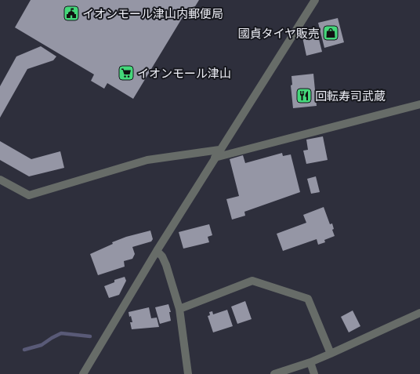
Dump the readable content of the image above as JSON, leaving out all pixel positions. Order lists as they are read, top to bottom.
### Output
{
  "places": {
    "public building": ["イオンモール津山内郵便局"],
    "shop": ["國貞タイヤ販売"],
    "supermarket": ["イオンモール津山"],
    "restaurant": ["回転寿司武蔵"]
  }
}
